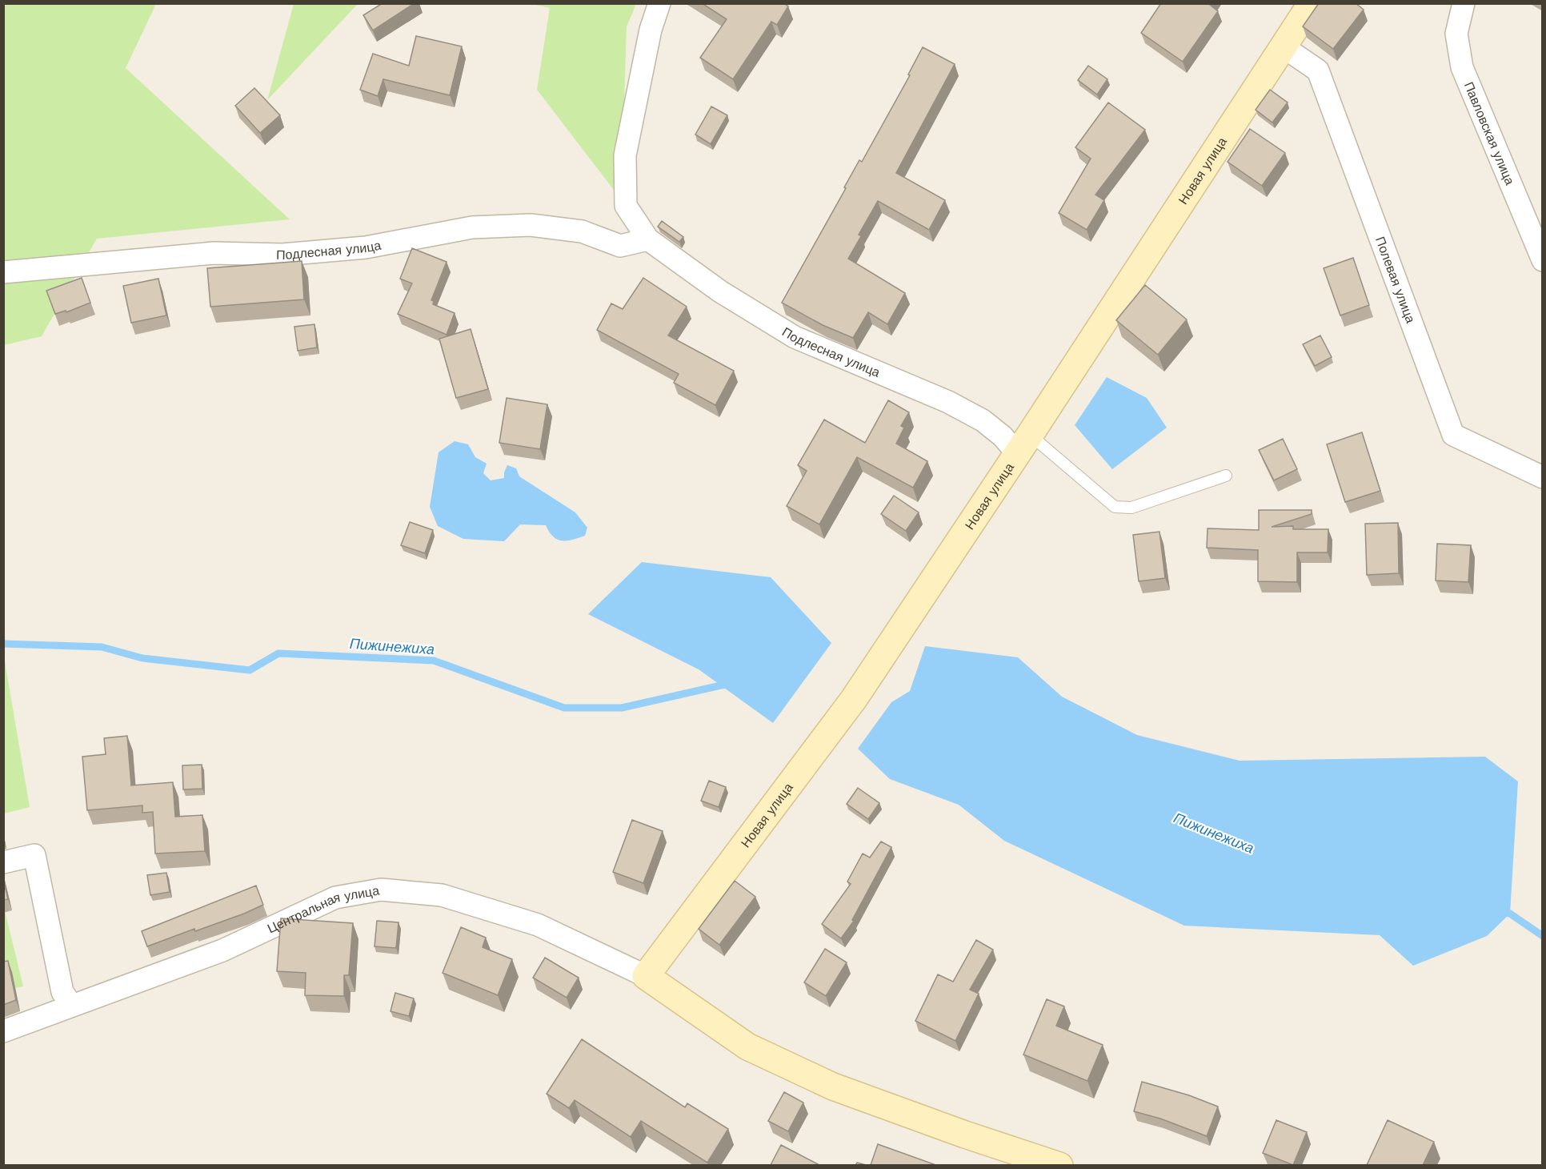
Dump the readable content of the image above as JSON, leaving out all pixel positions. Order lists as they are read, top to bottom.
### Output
{
  "streets": {
    "street": [
      "Павловская улица",
      "Новая улица",
      "Подлесная улица",
      "Полевая улица",
      "Центральная улица"
    ]
  },
  "crossings": [
    ["Новая улица", "Подлесная улица"],
    ["Новая улица", "Полевая улица"],
    ["Новая улица", "Центральная улица"]
  ],
  "water": ["Пижинежиха"]
}
